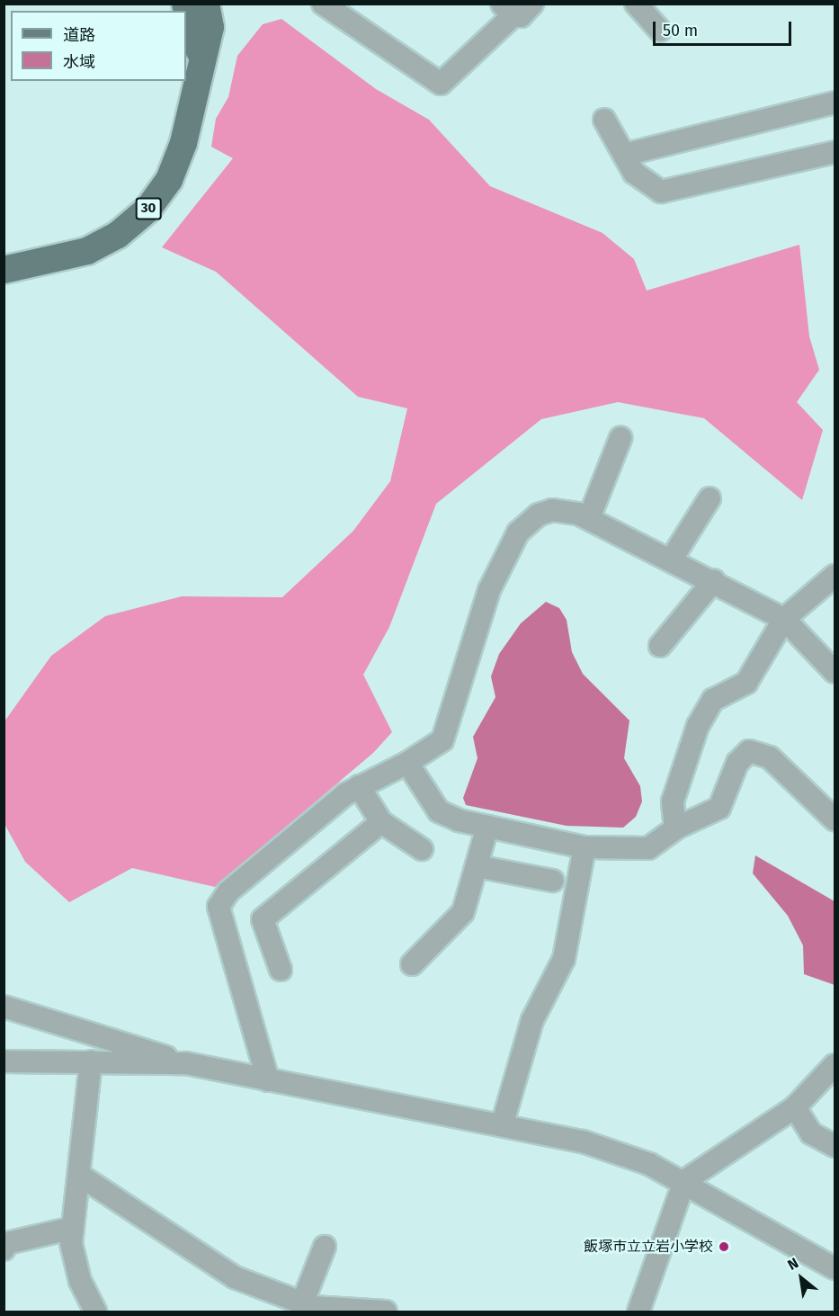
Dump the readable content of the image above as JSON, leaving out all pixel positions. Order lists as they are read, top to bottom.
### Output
{
  "streets": {
    "main road": ["30"]
  },
  "places": ["飯塚市立立岩小学校"],
  "legend": ["道路", "水域"],
  "scale_bar": "50 m",
  "north": "top left"
}
